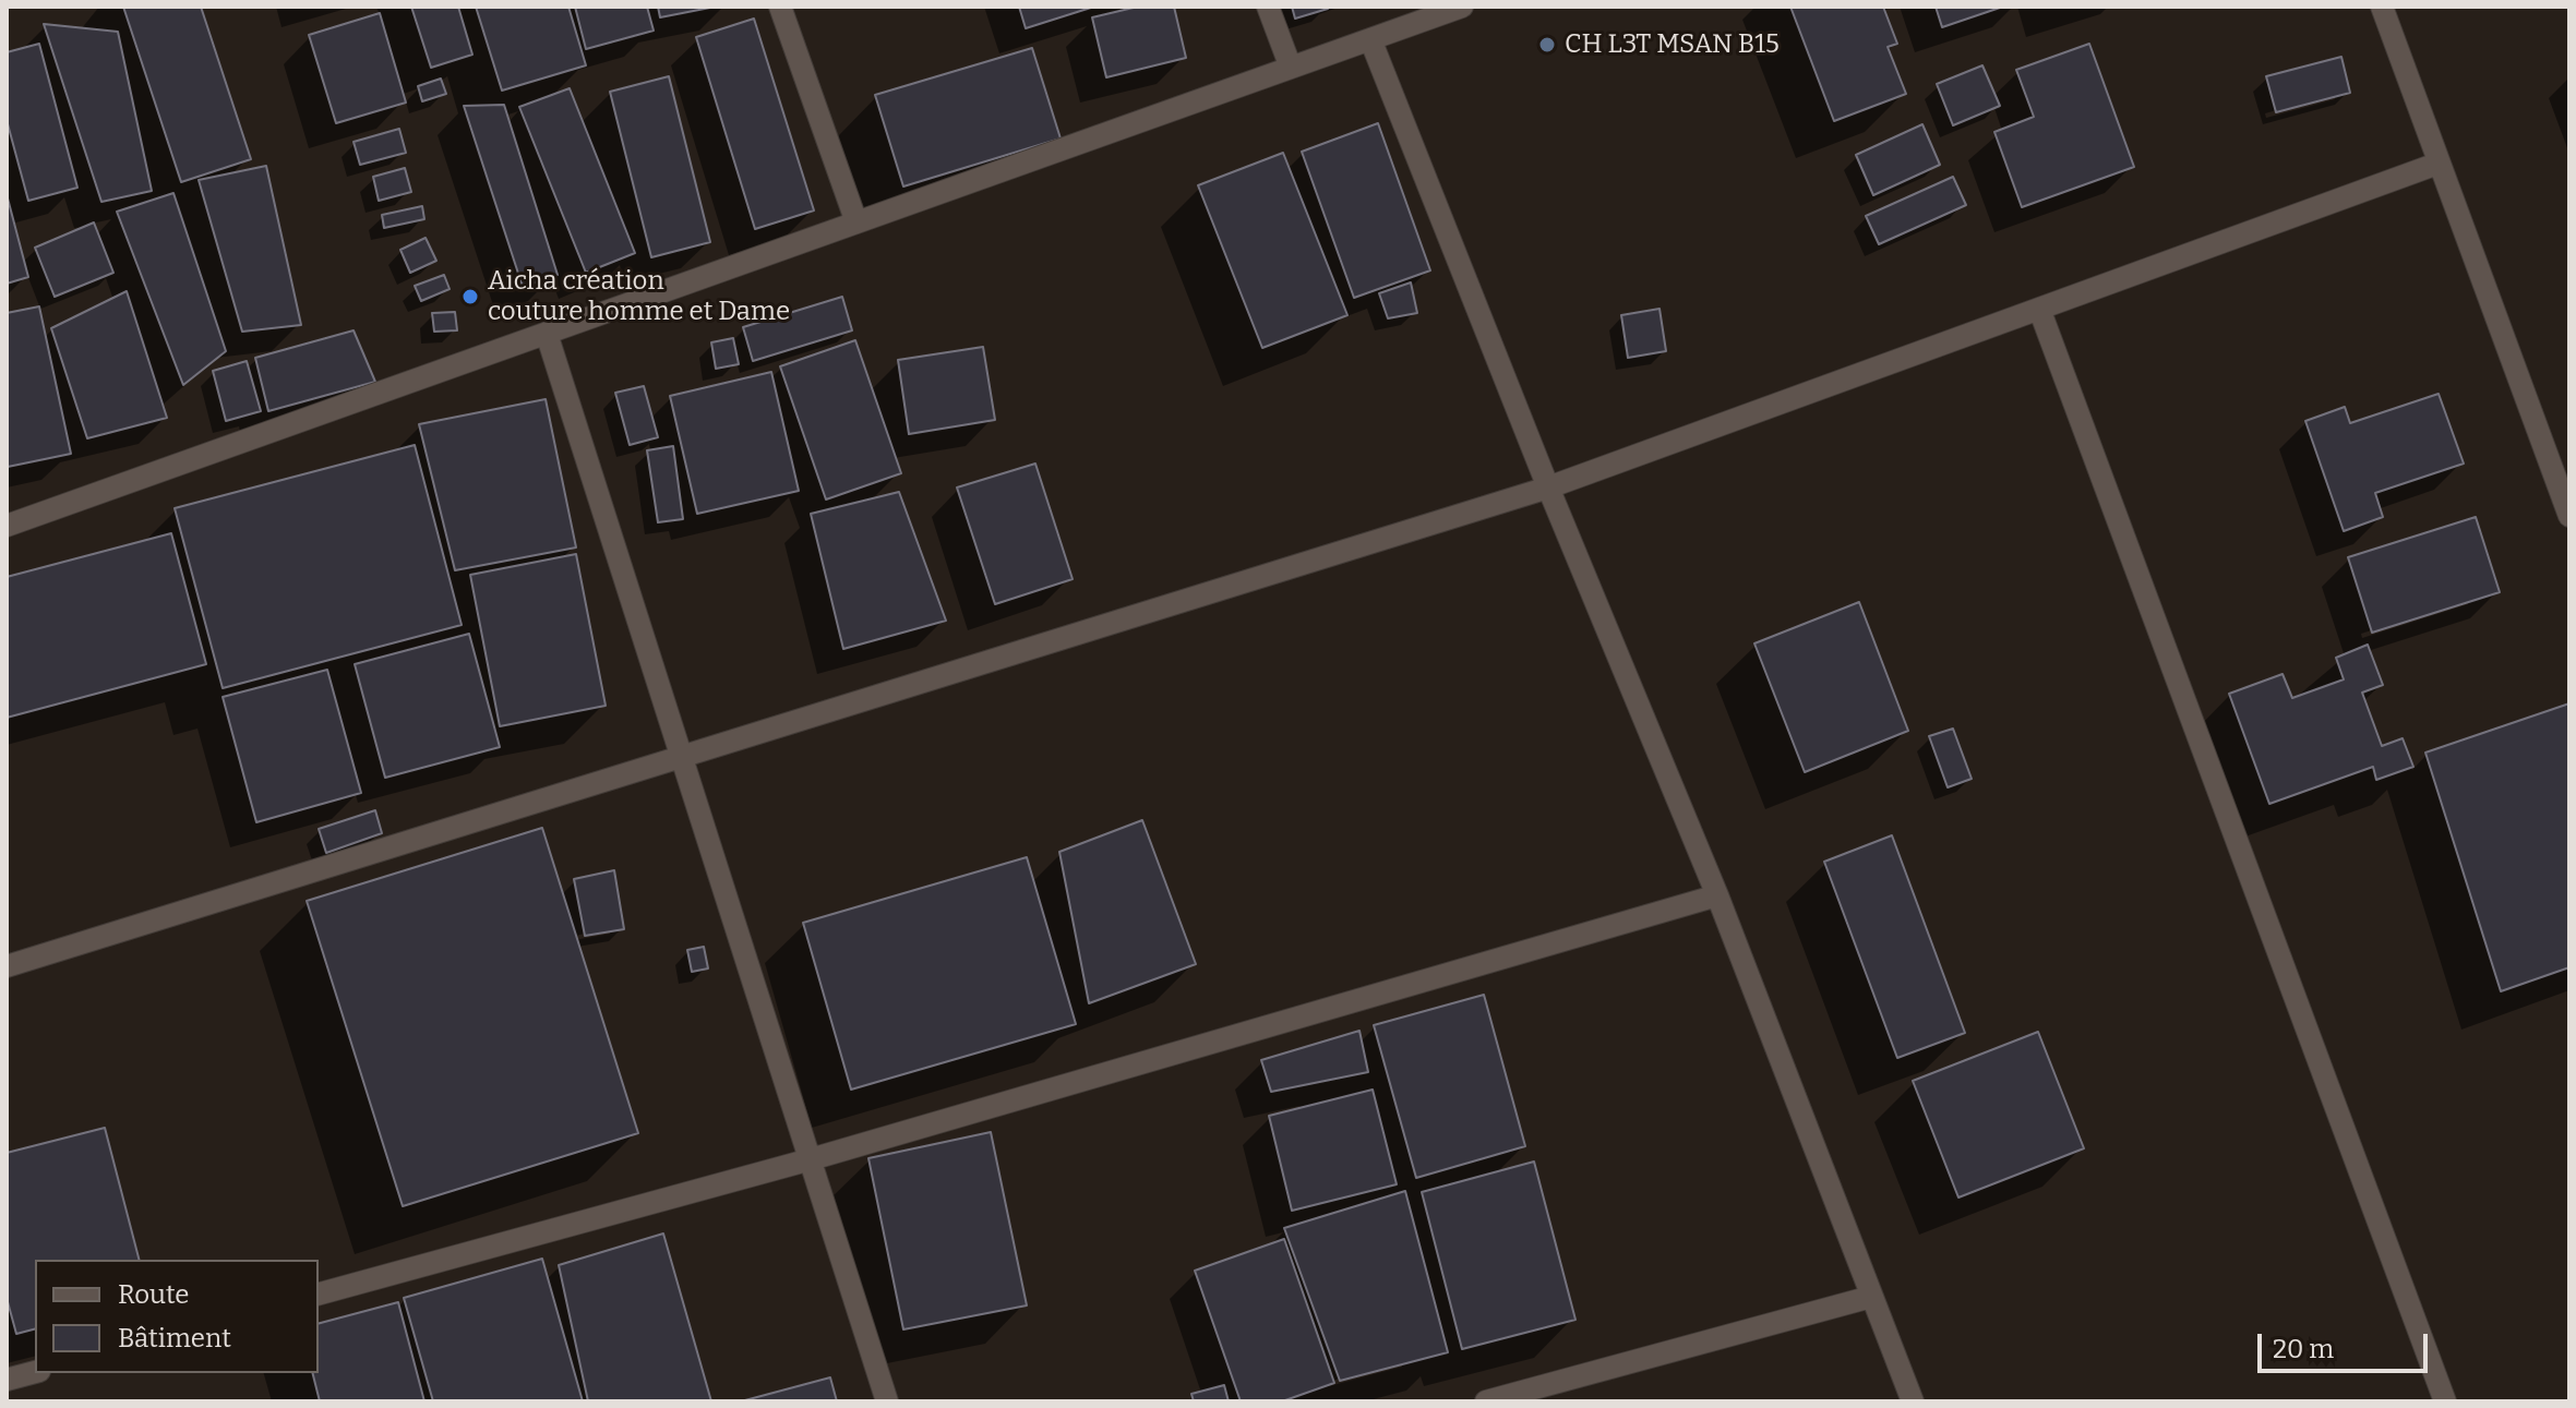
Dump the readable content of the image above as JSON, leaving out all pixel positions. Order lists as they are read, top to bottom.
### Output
{
  "places": ["CH L3T MSAN B15", "Aicha création couture homme et Dame"],
  "legend": ["Route", "Bâtiment"],
  "scale_bar": "20 m"
}
